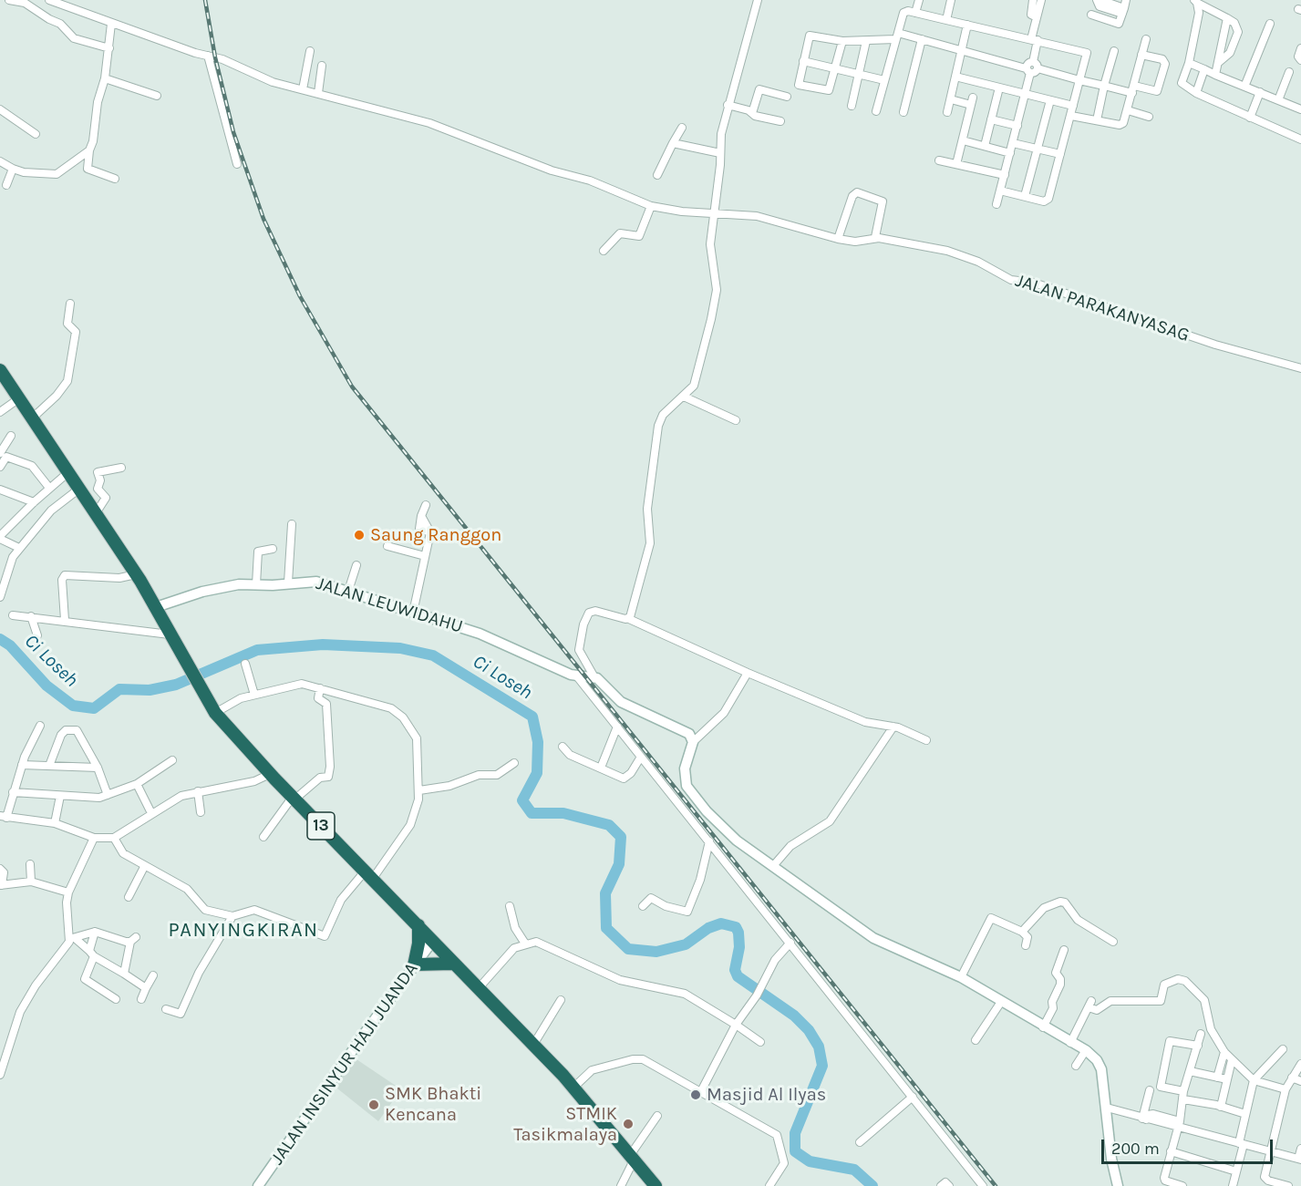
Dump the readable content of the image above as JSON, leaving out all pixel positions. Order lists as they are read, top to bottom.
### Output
{
  "streets": {
    "highway": ["13"],
    "street": ["JALAN PARAKANYASAG", "JALAN LEUWIDAHU", "JALAN INSINYUR HAJI JUANDA"]
  },
  "crossings": [
    ["JALAN LEUWIDAHU", "13"],
    ["13", "JALAN INSINYUR HAJI JUANDA"]
  ],
  "districts": ["PANYINGKIRAN"],
  "water": ["Ci Loseh"],
  "places": [
    "Saung Ranggon",
    "Masjid Al Ilyas",
    "SMK Bhakti Kencana",
    "STMIK Tasikmalaya"
  ],
  "scale_bar": "200 m"
}
